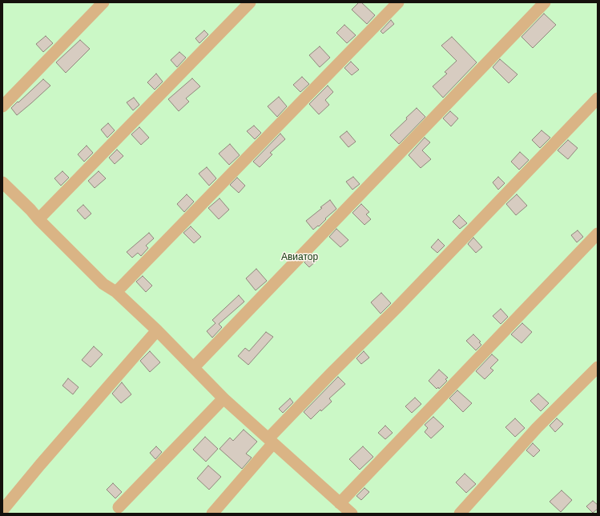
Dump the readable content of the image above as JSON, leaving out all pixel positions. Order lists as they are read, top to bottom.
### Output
{
  "parks": ["Авиатор"]
}
